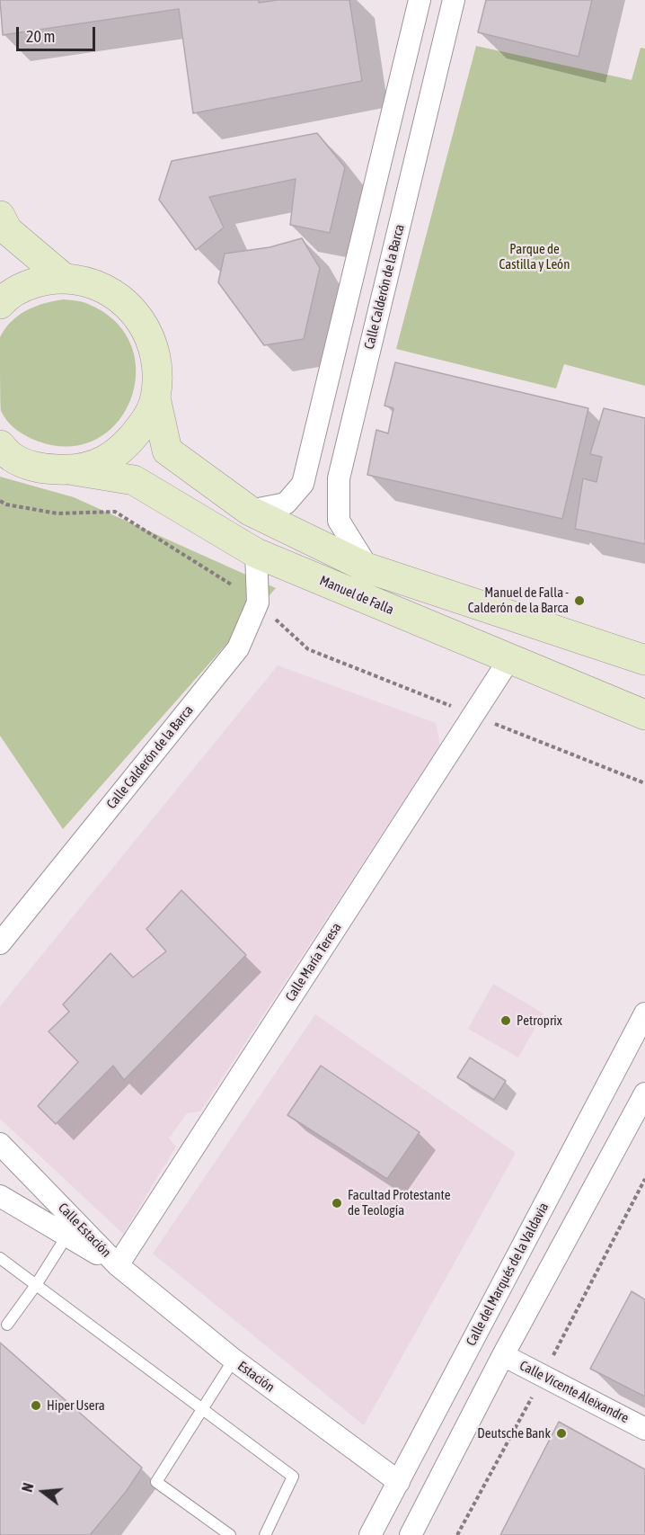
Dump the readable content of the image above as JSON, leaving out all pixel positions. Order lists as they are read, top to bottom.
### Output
{
  "streets": {
    "main road": ["Manuel de Falla"],
    "street": [
      "Calle Calderón de la Barca",
      "Calle María Teresa",
      "Calle Estación",
      "Calle del Marqués de la Valdavia",
      "Estación",
      "Calle Vicente Aleixandre"
    ]
  },
  "crossings": [
    ["Calle Calderón de la Barca", "Manuel de Falla"],
    ["Manuel de Falla", "Calle María Teresa"],
    ["Calle María Teresa", "Calle Estación"],
    ["Calle María Teresa", "Estación"],
    ["Calle Estación", "Estación"],
    ["Calle del Marqués de la Valdavia", "Estación"]
  ],
  "parks": ["Parque de Castilla y León"],
  "places": [
    "Manuel de Falla - Calderón de la Barca",
    "Petroprix",
    "Facultad Protestante de Teología",
    "Hiper Usera",
    "Deutsche Bank"
  ],
  "scale_bar": "20 m",
  "north": "left"
}
